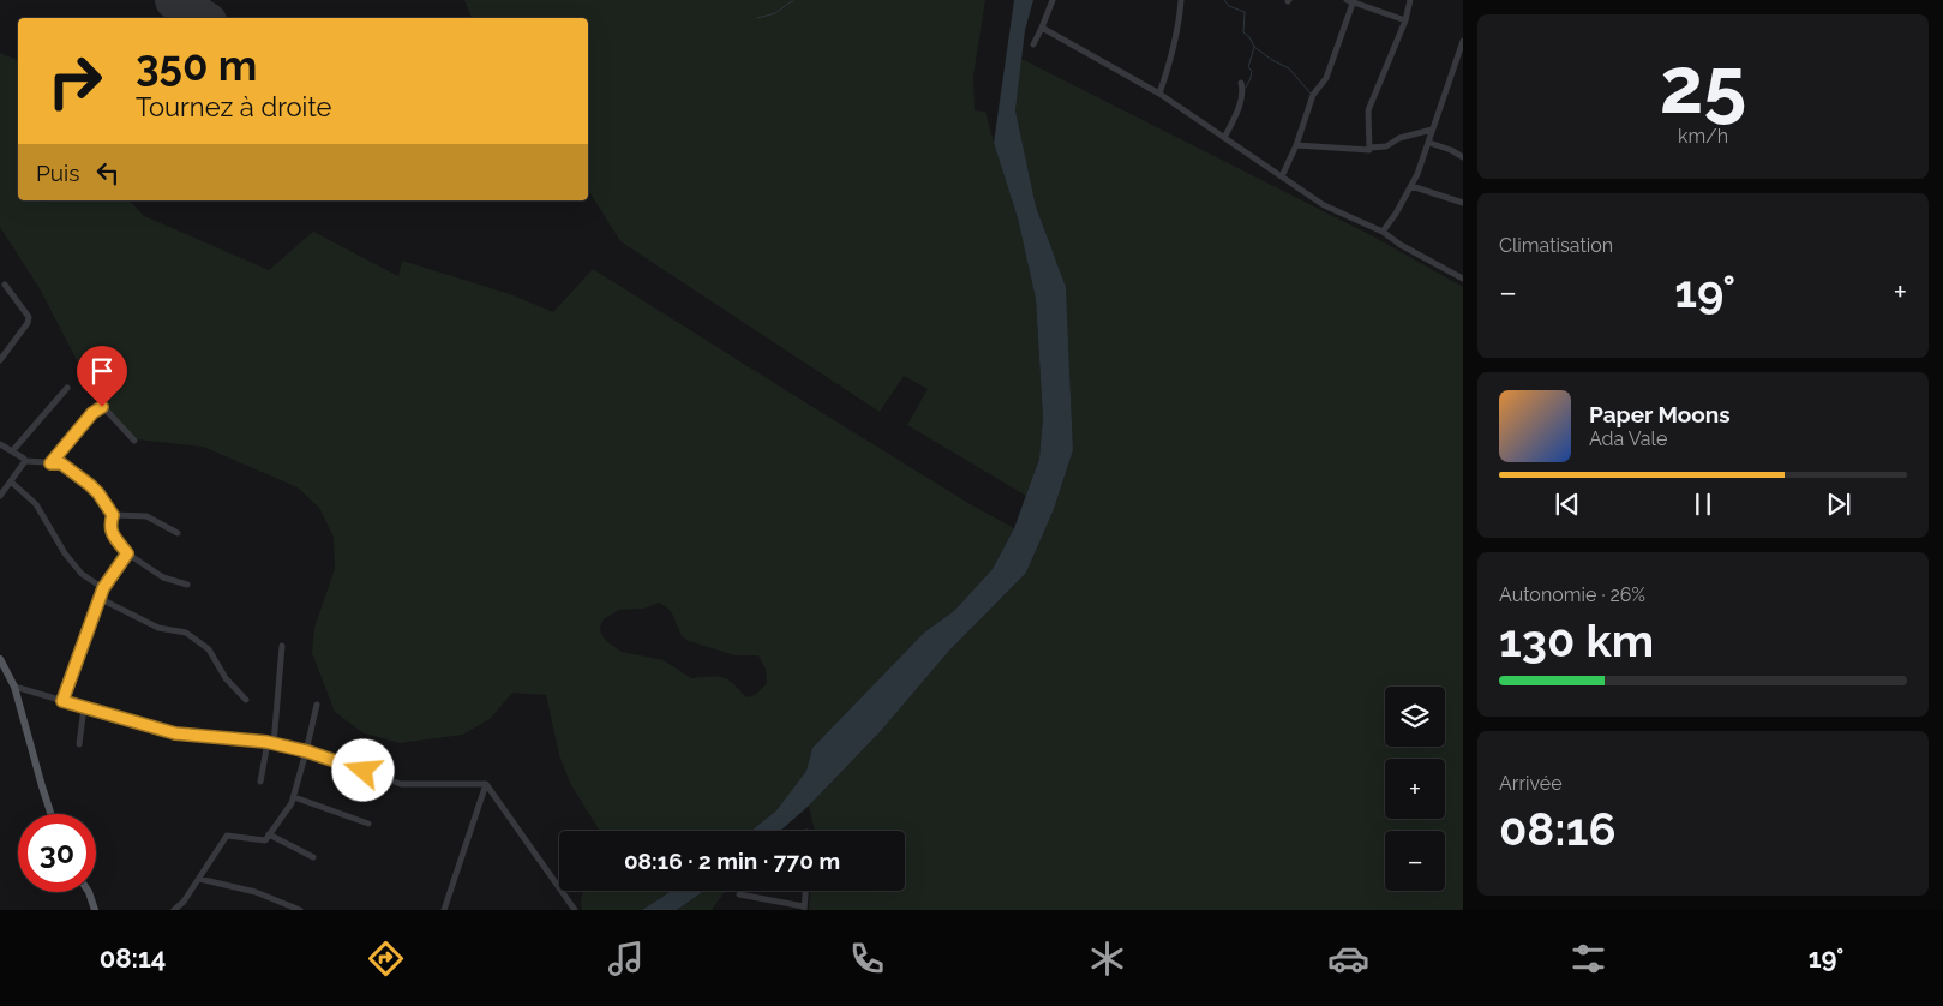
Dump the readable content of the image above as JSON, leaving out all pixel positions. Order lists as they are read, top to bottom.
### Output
{
  "page": {
    "tile": [
      ["25", "km/h"],
      "Climatisation",
      ["Autonomie · 26%", "130 km"],
      ["Arrivée", "08:16"]
    ],
    "turn": ["350 m", "Tournez à droite"],
    "then": "Puis",
    "heat": ["−", "19°", "+"],
    "song": ["Paper Moons", "Ada Vale"],
    "map_buttons": ["+", "−"],
    "limit": "30",
    "trip": "08:16 · 2 min · 770 m",
    "tabs": ["08:14", "19°"]
  }
}
